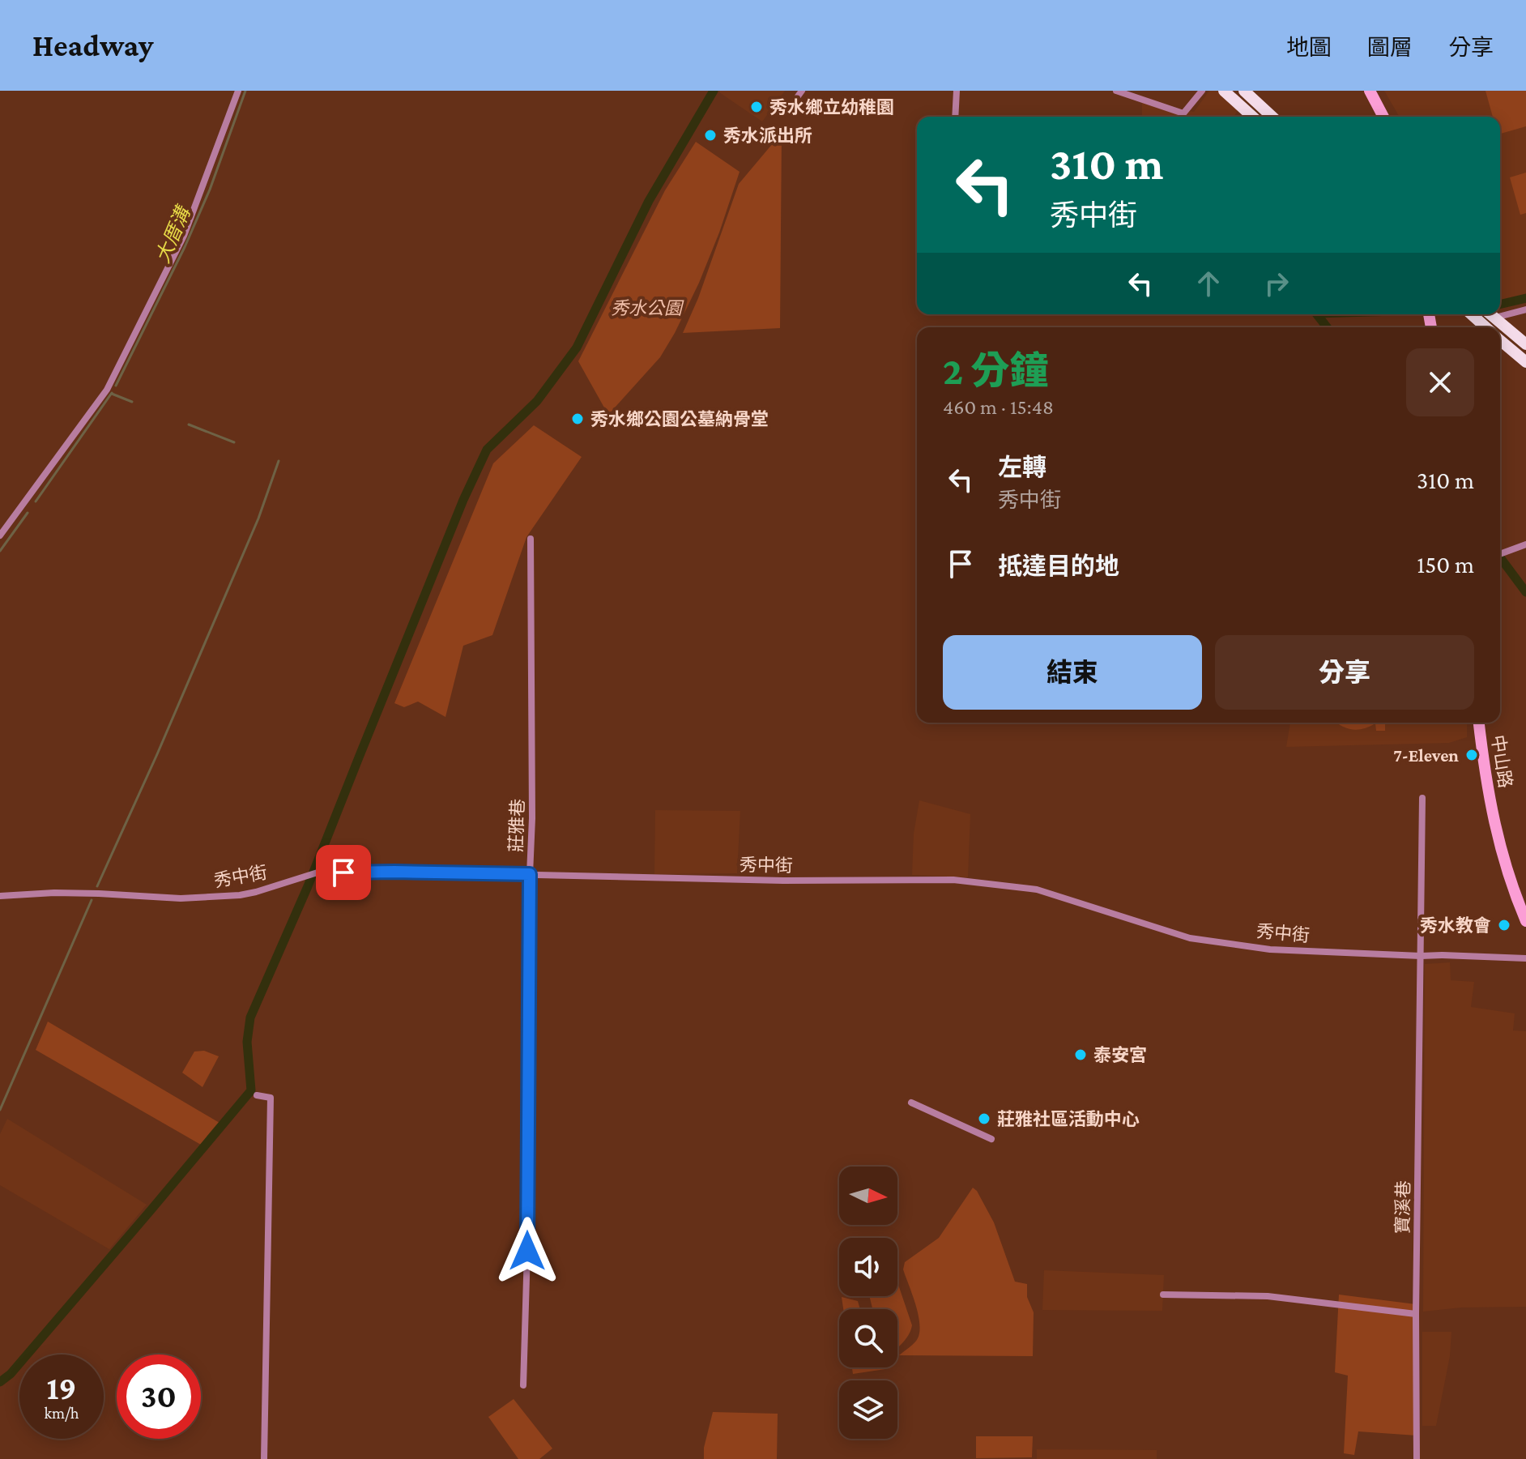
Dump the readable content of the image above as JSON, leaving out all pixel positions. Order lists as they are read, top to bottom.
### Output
{
  "streets": {
    "street": [
      "中山路",
      "莊雅巷",
      "秀中街",
      "寶溪巷"
    ]
  },
  "crossings": [
    ["莊雅巷", "秀中街"],
    ["秀中街", "寶溪巷"]
  ],
  "water": ["大厝溝"],
  "parks": ["秀水公園"],
  "places": [
    "秀水鄉立幼稚園",
    "秀水派出所",
    "秀水鄉公園公墓納骨堂",
    "7-Eleven",
    "秀水教會",
    "泰安宮",
    "莊雅社區活動中心"
  ],
  "north": "right",
  "page": {
    "header": "Headway",
    "nav": ["地圖", "圖層", "分享"],
    "turn": ["310 m", "秀中街"],
    "heading": ["2 分鐘", "460 m · 15:48"],
    "list": [
      {
        "name": "左轉",
        "note": "秀中街",
        "value": "310 m"
      },
      {
        "name": "抵達目的地",
        "value": "150 m"
      }
    ],
    "buttons": ["結束", "分享"],
    "speed": "19 km/h",
    "limit": "30"
  }
}
